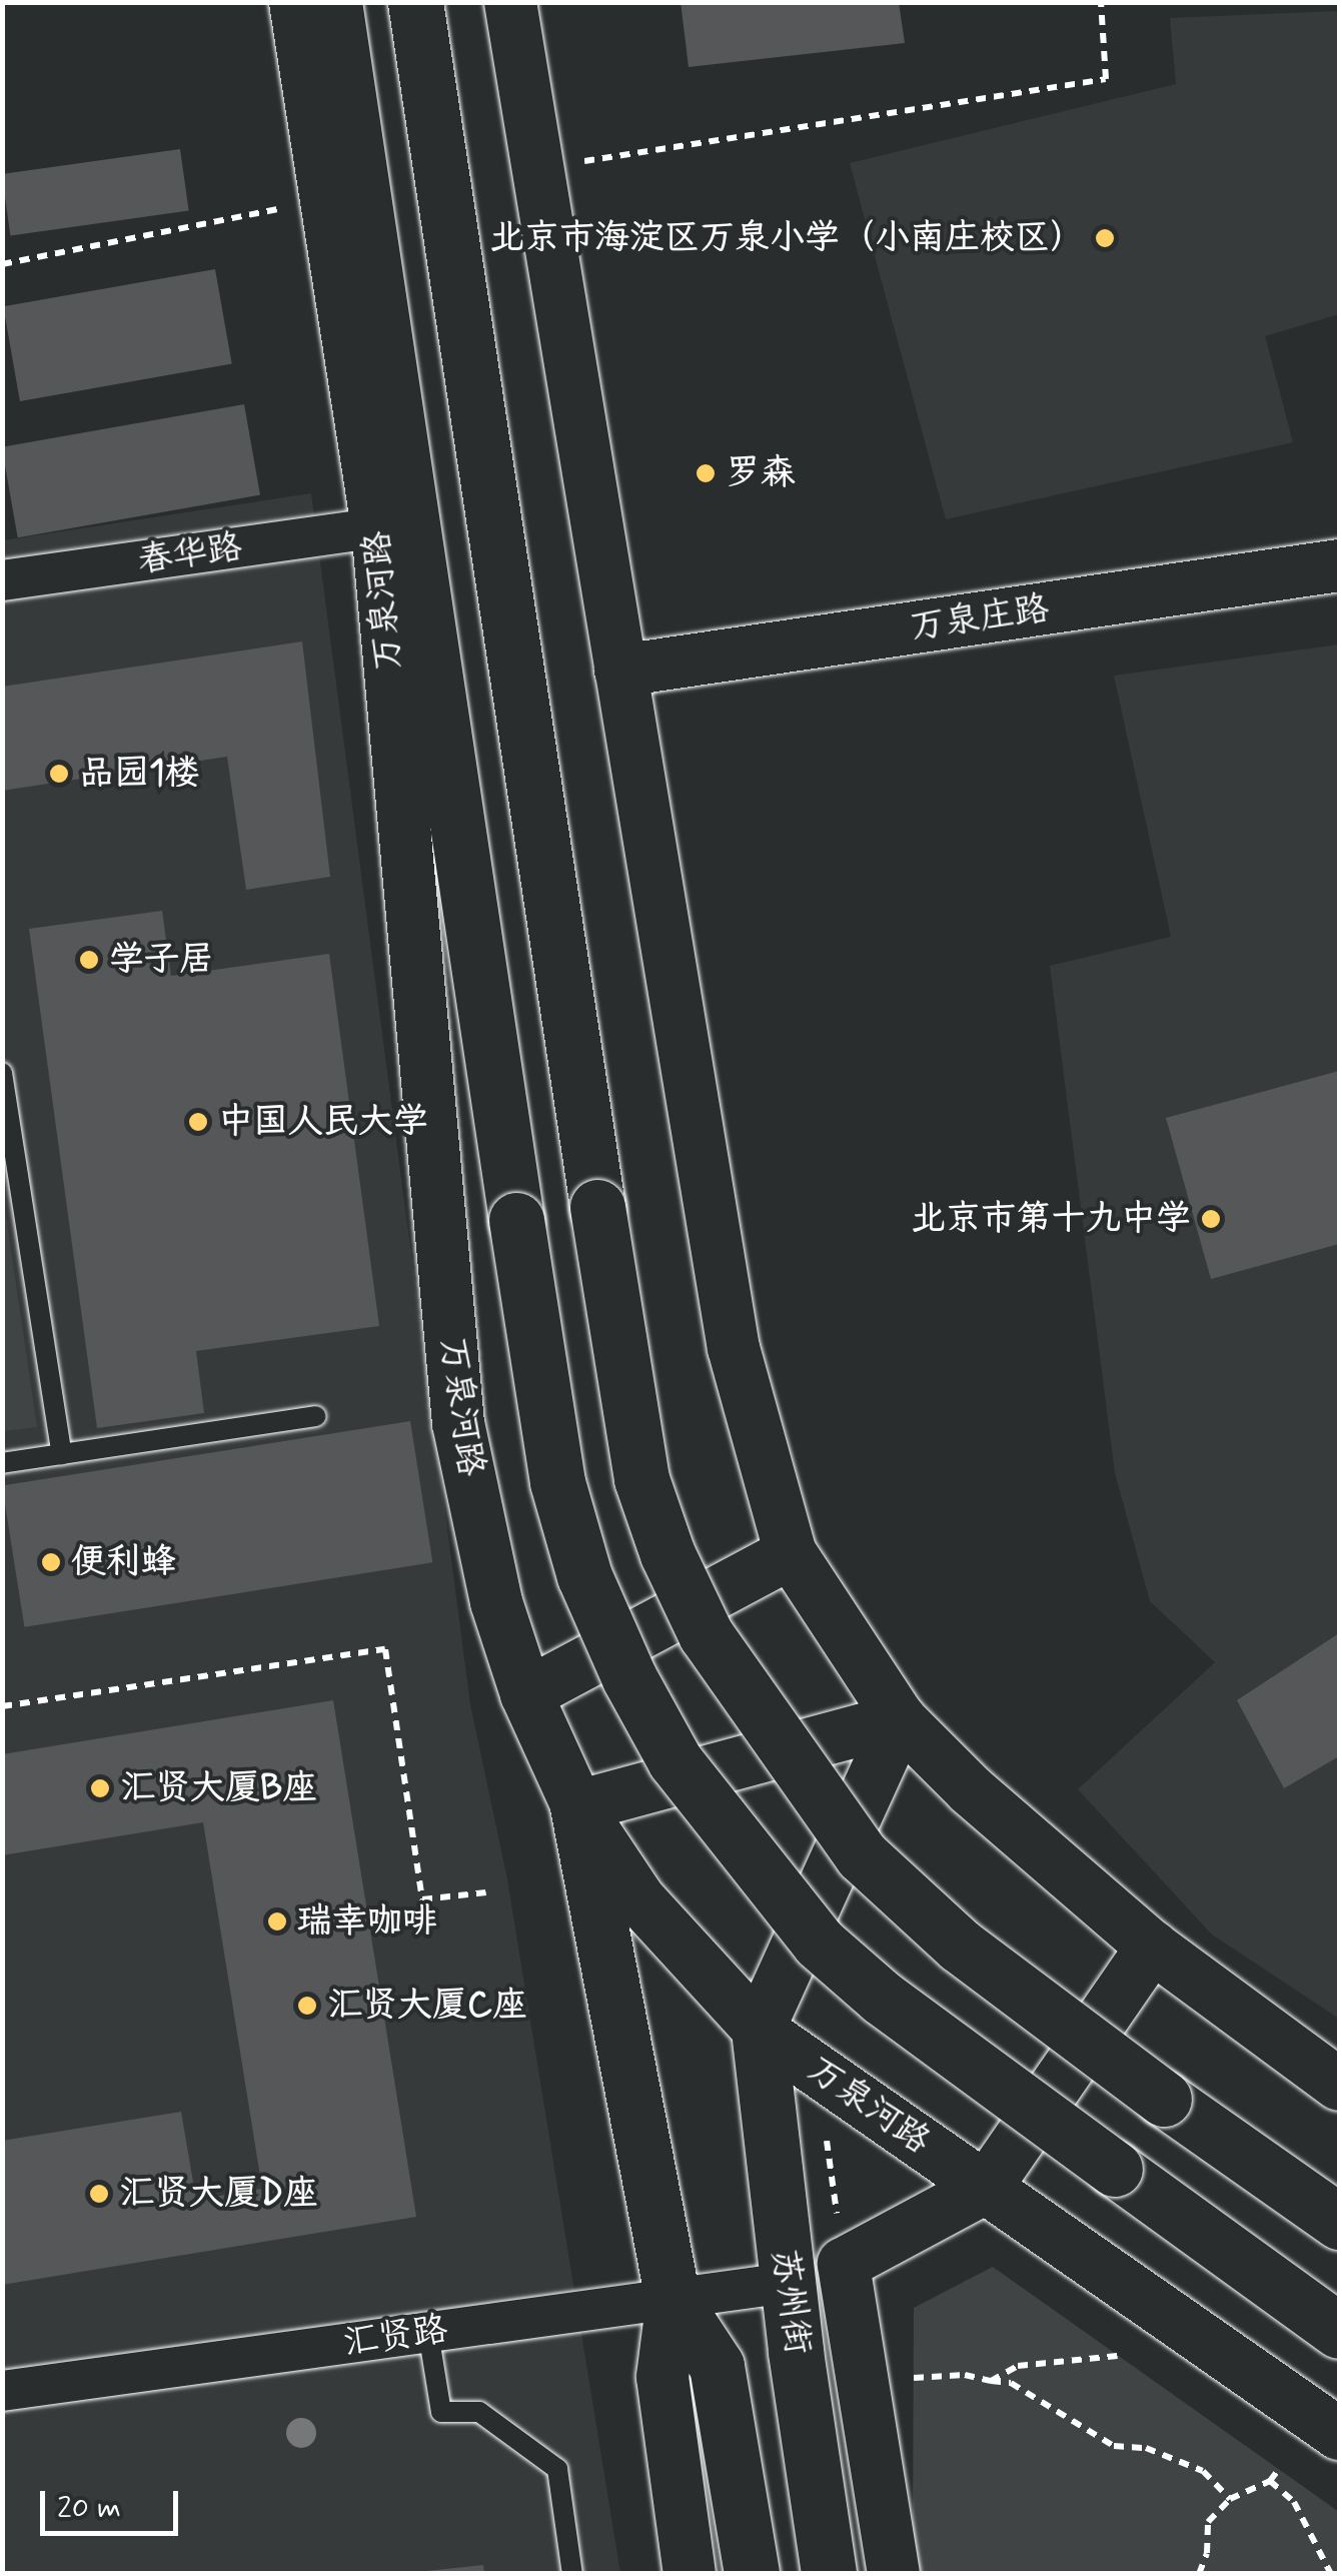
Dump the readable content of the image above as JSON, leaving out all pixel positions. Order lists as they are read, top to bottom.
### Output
{
  "streets": {
    "main road": ["万泉河路", "苏州街"],
    "street": ["春华路", "万泉庄路", "汇贤路"]
  },
  "crossings": [
    ["春华路", "万泉河路"],
    ["万泉河路", "苏州街"],
    ["苏州街", "汇贤路"]
  ],
  "places": [
    "北京市海淀区万泉小学（小南庄校区）",
    "罗森",
    "品园1楼",
    "学子居",
    "中国人民大学",
    "北京市第十九中学",
    "便利蜂",
    "汇贤大厦B座",
    "瑞幸咖啡",
    "汇贤大厦C座",
    "汇贤大厦D座"
  ],
  "scale_bar": "20 m"
}
